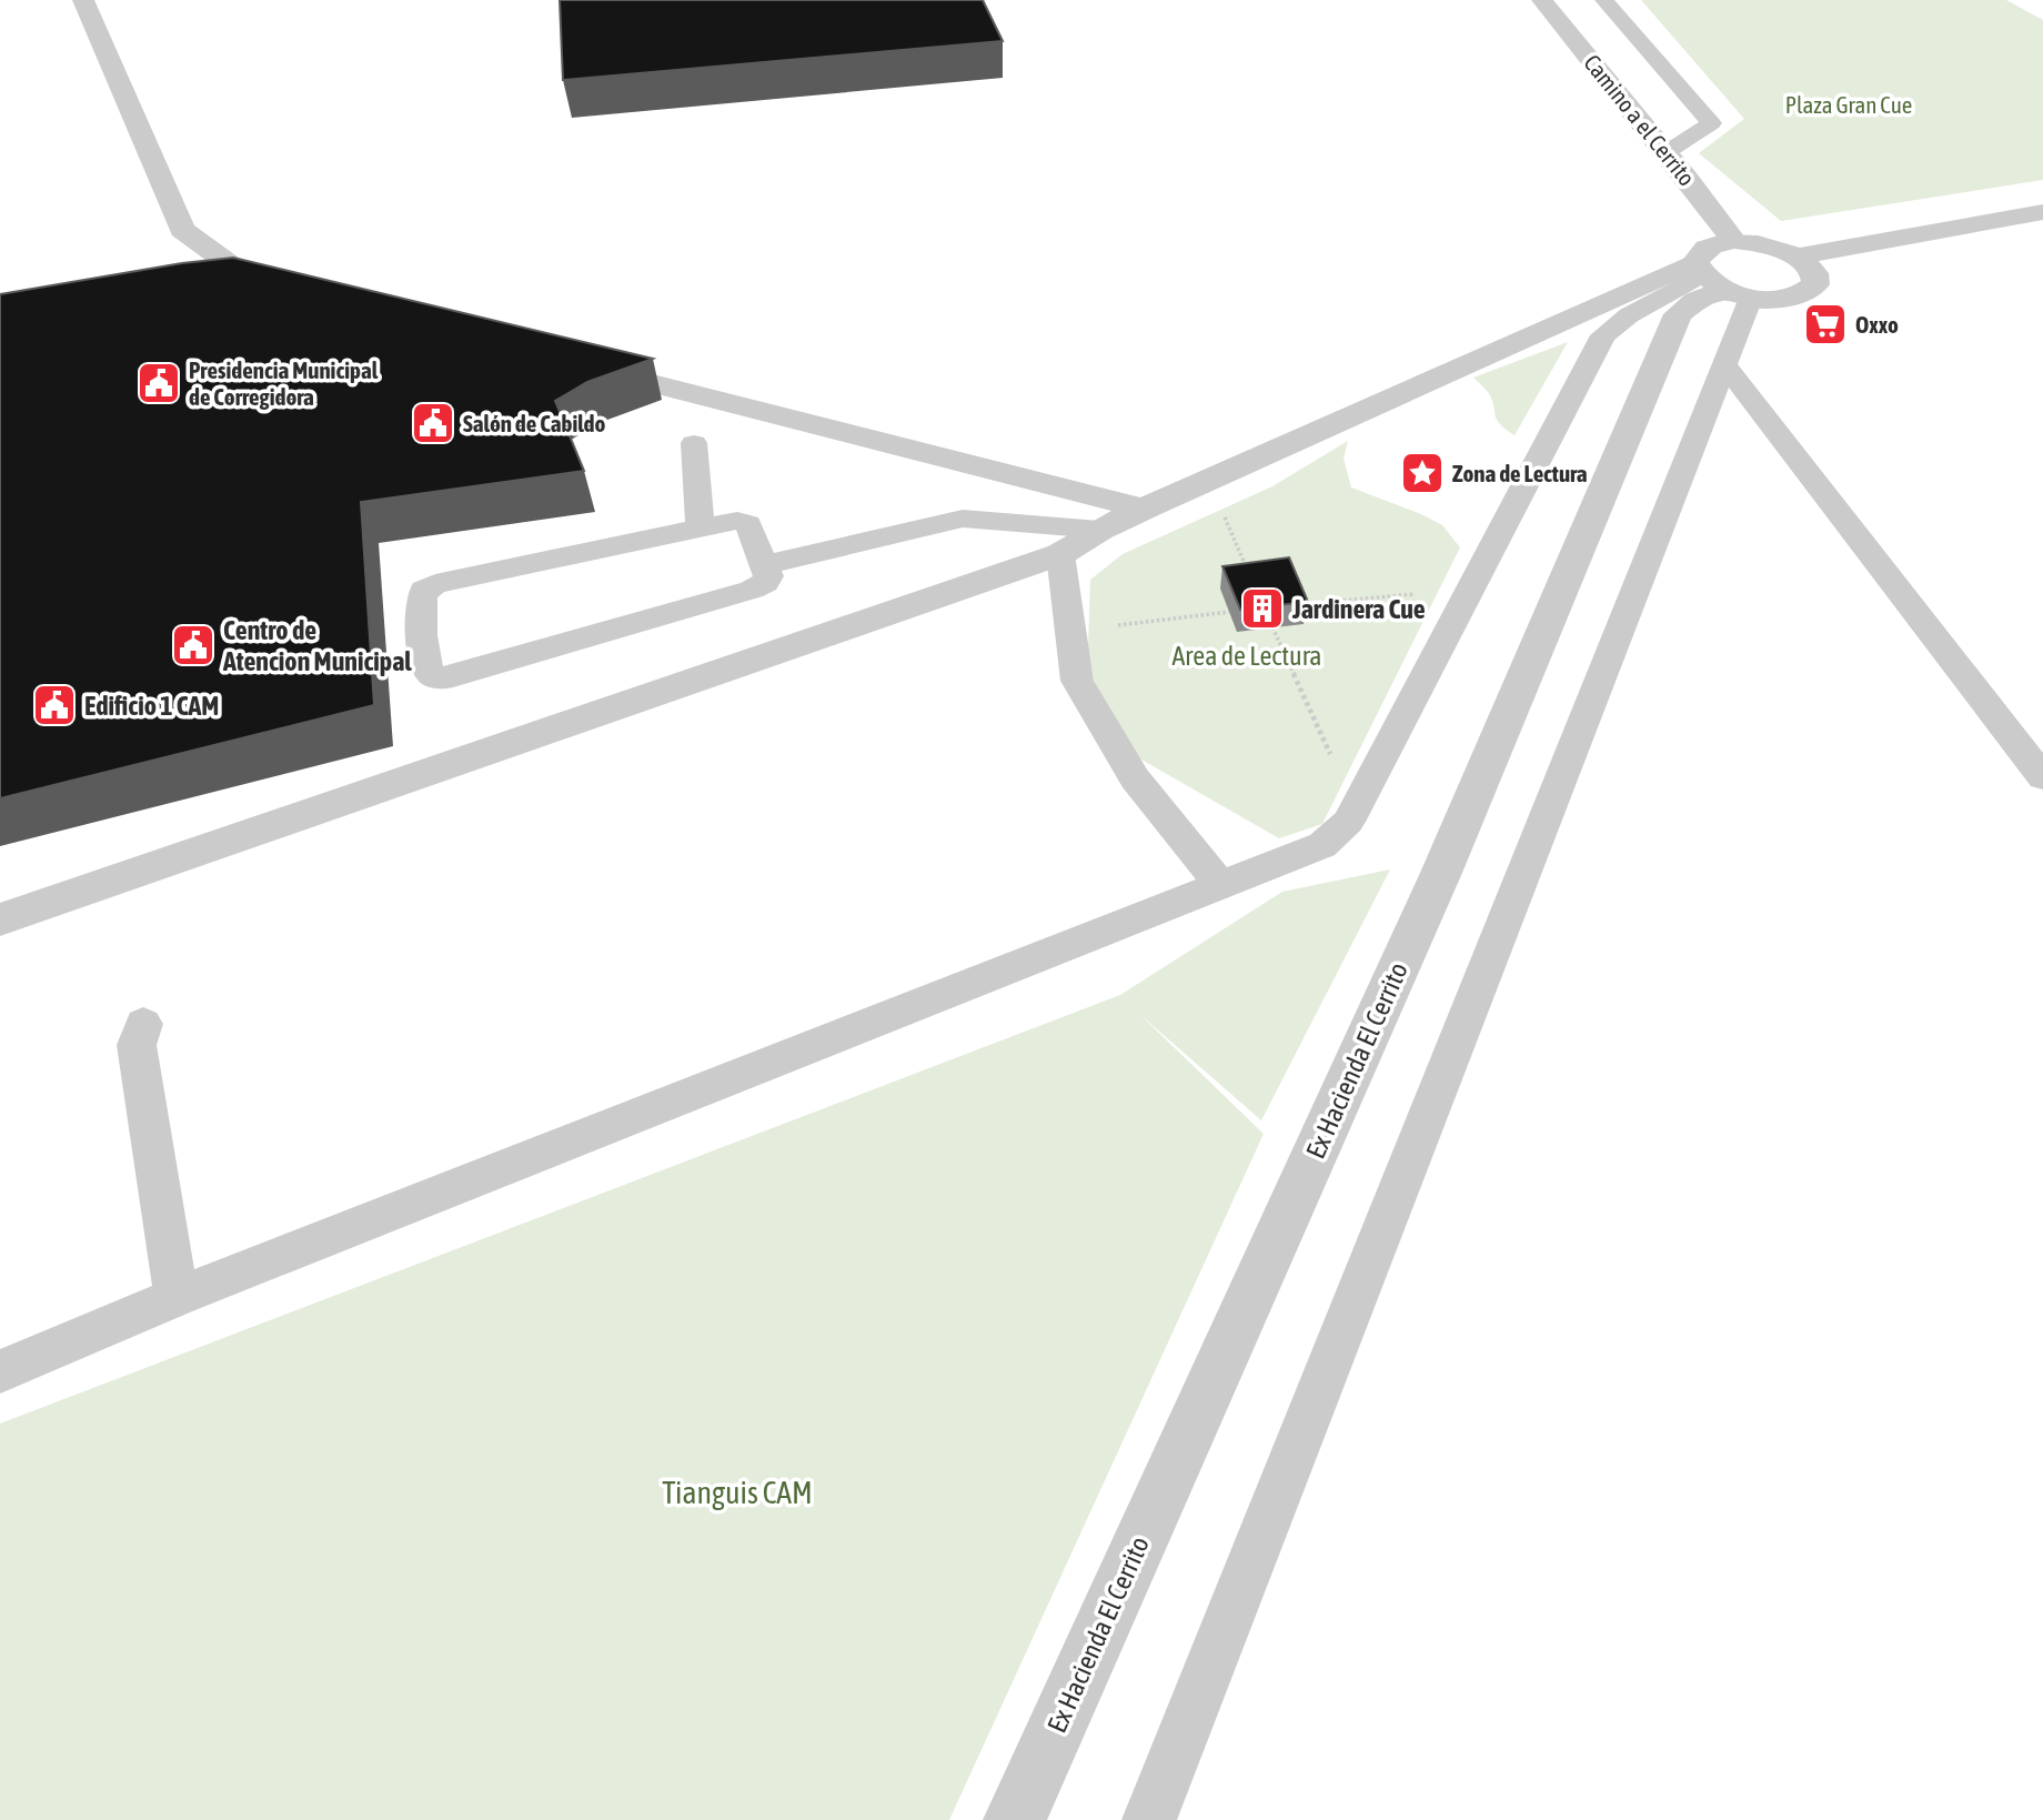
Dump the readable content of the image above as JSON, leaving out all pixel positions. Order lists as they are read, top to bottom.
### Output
{
  "streets": {
    "street": ["Camino a el Cerrito", "Ex Hacienda El Cerrito"]
  },
  "parks": ["Plaza Gran Cue", "Area de Lectura", "Tianguis CAM"],
  "places": {
    "supermarket": ["Oxxo"],
    "public building": [
      "Presidencia Municipal de Corregidora",
      "Salón de Cabildo",
      "Centro de Atencion Municipal",
      "Edificio 1 CAM"
    ],
    "place": ["Zona de Lectura"],
    "building": ["Jardinera Cue"]
  }
}
